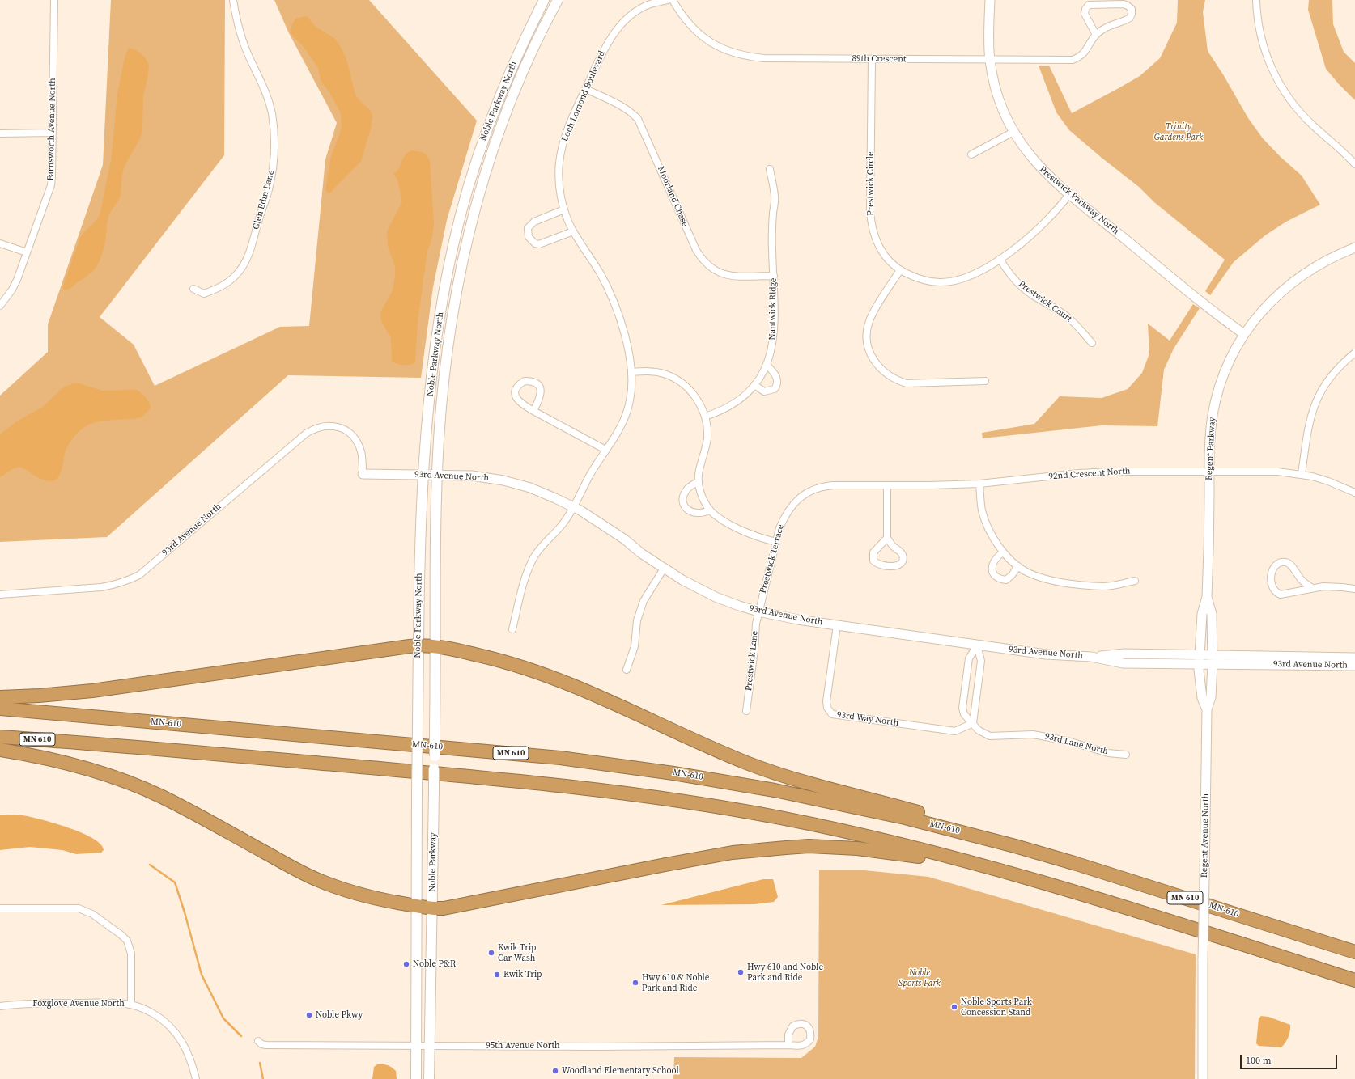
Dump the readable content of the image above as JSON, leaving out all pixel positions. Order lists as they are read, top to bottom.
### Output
{
  "streets": {
    "highway": ["MN-610", "MN 610"],
    "main road": ["Noble Parkway North", "Noble Parkway"],
    "street": [
      "89th Crescent",
      "Loch Lomond Boulevard",
      "Farnsworth Avenue North",
      "Prestwick Circle",
      "Moorland Chase",
      "Glen Edin Lane",
      "Prestwick Parkway North",
      "Prestwick Court",
      "Nantwick Ridge",
      "Regent Parkway",
      "92nd Crescent North",
      "93rd Avenue North",
      "Prestwick Terrace",
      "Prestwick Lane",
      "93rd Way North",
      "93rd Lane North",
      "Regent Avenue North",
      "Foxglove Avenue North",
      "95th Avenue North"
    ]
  },
  "crossings": [
    ["89th Crescent", "Prestwick Circle"],
    ["89th Crescent", "Prestwick Parkway North"],
    ["Loch Lomond Boulevard", "Moorland Chase"],
    ["Loch Lomond Boulevard", "93rd Avenue North"],
    ["Noble Parkway North", "93rd Avenue North"],
    ["Noble Parkway North", "Noble Parkway"],
    ["Prestwick Circle", "Prestwick Parkway North"],
    ["Prestwick Circle", "Prestwick Court"],
    ["Moorland Chase", "Nantwick Ridge"],
    ["Prestwick Parkway North", "Regent Parkway"],
    ["Regent Parkway", "92nd Crescent North"],
    ["Regent Parkway", "93rd Avenue North"],
    ["Regent Parkway", "Regent Avenue North"],
    ["92nd Crescent North", "Prestwick Terrace"],
    ["93rd Avenue North", "Prestwick Terrace"],
    ["93rd Avenue North", "Prestwick Lane"],
    ["93rd Avenue North", "93rd Way North"],
    ["93rd Avenue North", "93rd Lane North"],
    ["93rd Avenue North", "Regent Avenue North"],
    ["Prestwick Terrace", "Prestwick Lane"],
    ["93rd Way North", "93rd Lane North"],
    ["Noble Parkway", "95th Avenue North"]
  ],
  "parks": ["Trinity Gardens Park", "Noble Sports Park"],
  "places": [
    "Kwik Trip Car Wash",
    "Noble P&R",
    "Hwy 610 and Noble Park and Ride",
    "Kwik Trip",
    "Hwy 610 & Noble Park and Ride",
    "Noble Sports Park Concession Stand",
    "Noble Pkwy",
    "Woodland Elementary School"
  ],
  "scale_bar": "100 m"
}
